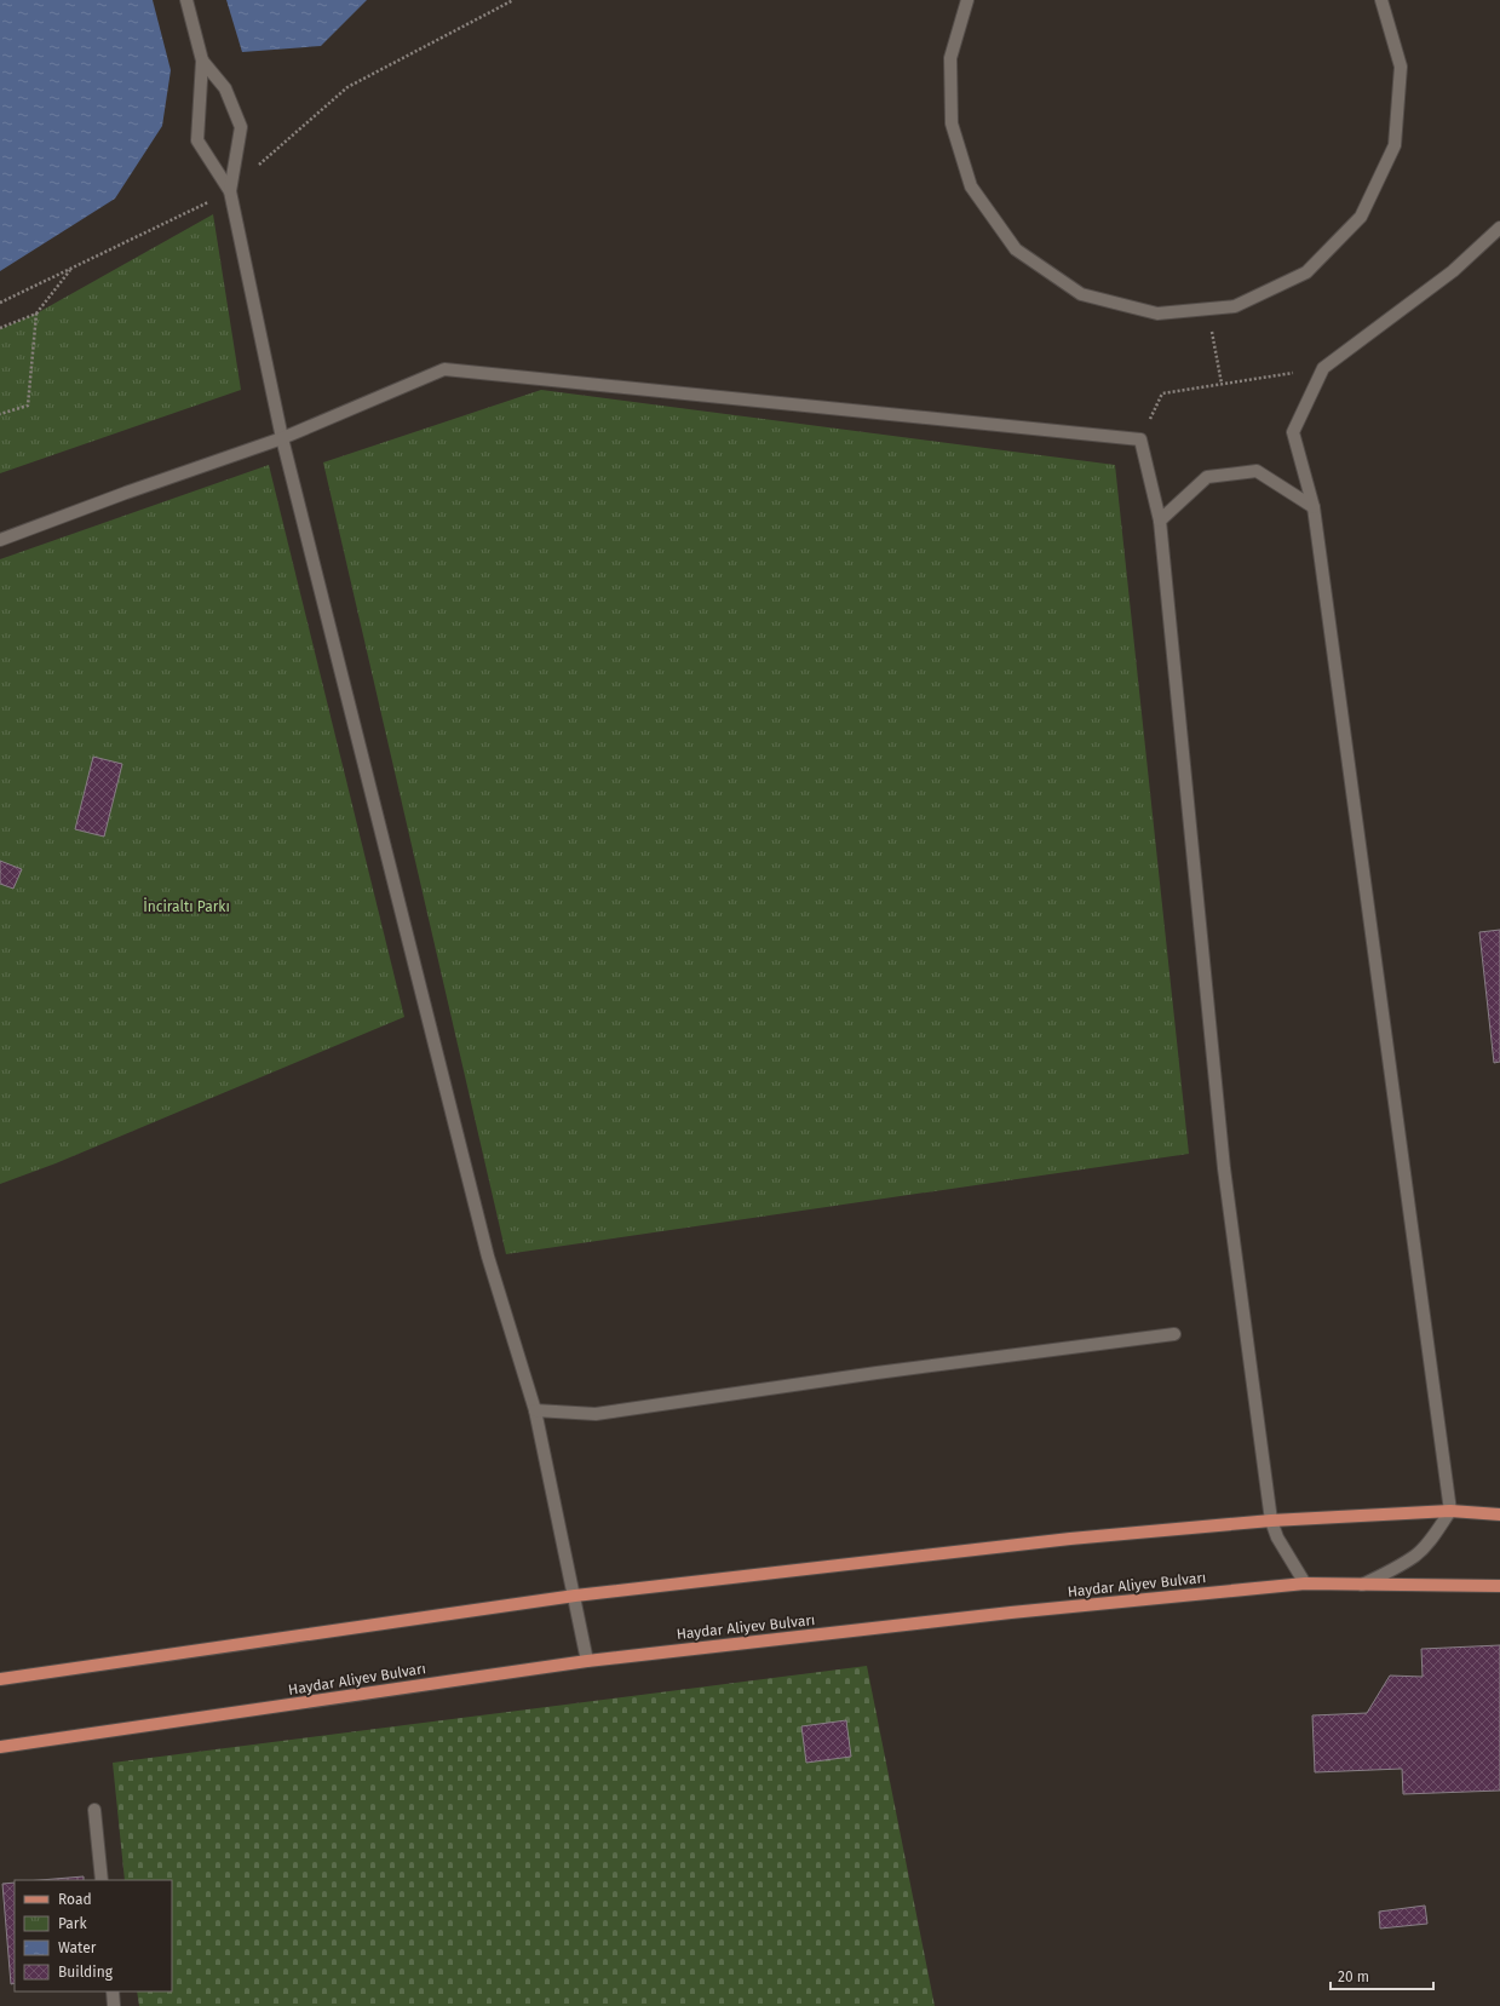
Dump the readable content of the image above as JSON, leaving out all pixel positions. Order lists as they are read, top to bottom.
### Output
{
  "streets": {
    "main road": ["Haydar Aliyev Bulvarı"]
  },
  "parks": ["İnciraltı Parkı"],
  "legend": [
    "Road",
    "Park",
    "Water",
    "Building"
  ],
  "scale_bar": "20 m"
}
